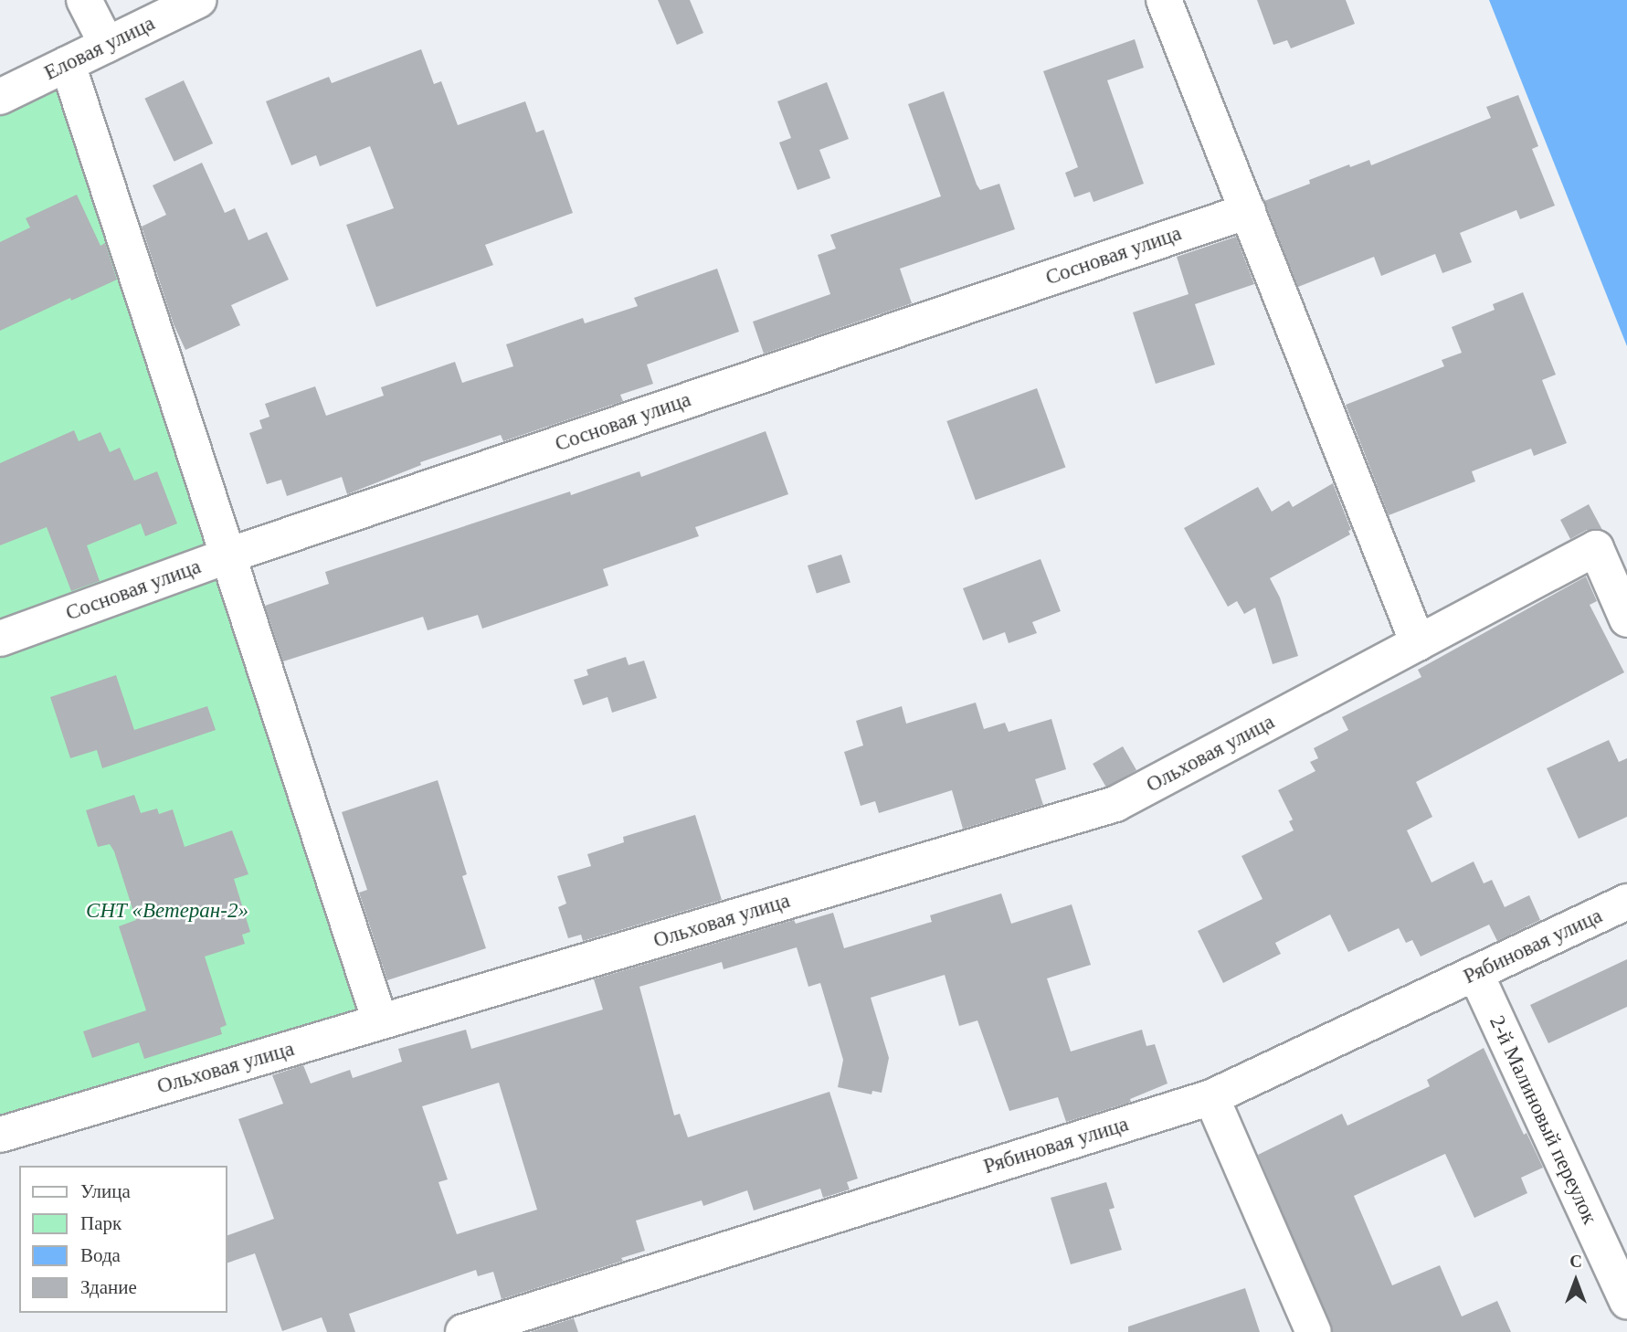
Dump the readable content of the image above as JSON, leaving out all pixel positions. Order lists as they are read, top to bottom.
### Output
{
  "streets": {
    "street": [
      "Еловая улица",
      "Сосновая улица",
      "Ольховая улица",
      "Рябиновая улица",
      "2-й Малиновый переулок"
    ]
  },
  "crossings": [
    ["Рябиновая улица", "2-й Малиновый переулок"]
  ],
  "parks": ["СНТ «Ветеран-2»"],
  "legend": [
    "Улица",
    "Парк",
    "Вода",
    "Здание"
  ],
  "north": "top"
}
